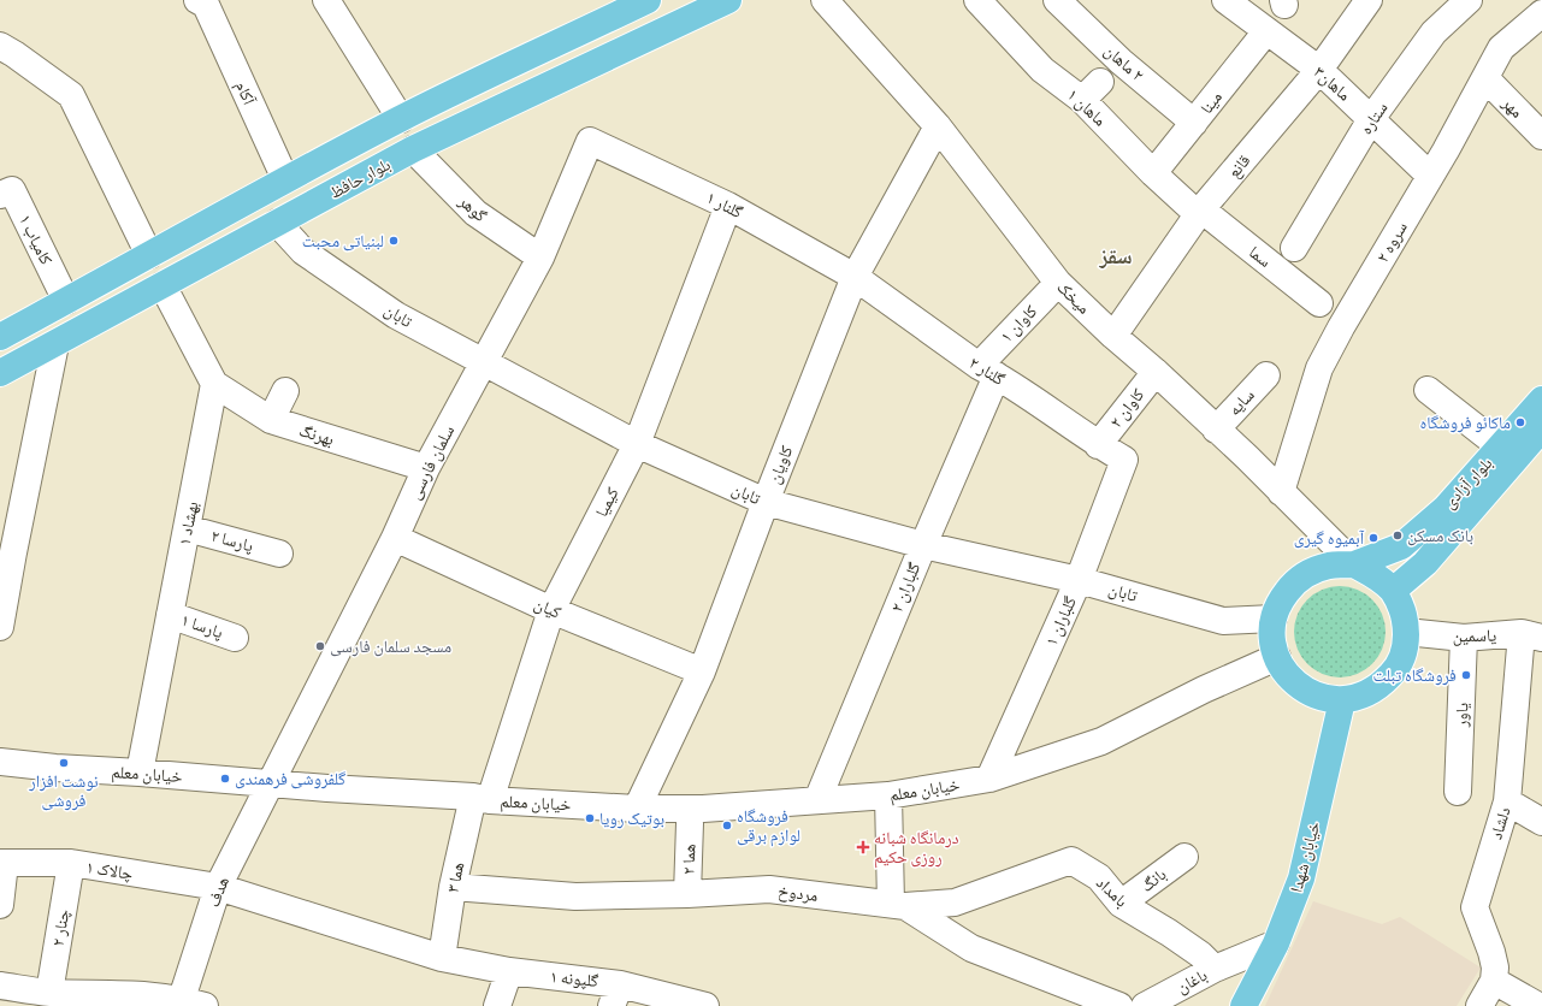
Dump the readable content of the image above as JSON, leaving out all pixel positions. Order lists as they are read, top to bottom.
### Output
{
  "streets": {
    "main road": ["بلوار حافظ", "بلوار آزادی", "خیابان شهدا"],
    "street": [
      "٢ ماهان",
      "ماهان۳",
      "آکام",
      "مینا",
      "ماهان ۱",
      "مهر",
      "ستاره",
      "قانع",
      "گلنار ۱",
      "گوهر",
      "کامیاب ۱",
      "سروه ۲",
      "سما",
      "میخک",
      "تابان",
      "کاوان ۱",
      "گلنار ۲",
      "سایه",
      "کاوان ۲",
      "بهرنگ",
      "سلمان فارسی",
      "کاویان",
      "کیمیا",
      "بهشاد ۱",
      "پارسا ۲",
      "گلباران ۲",
      "کیان",
      "گلباران ۱",
      "پارسا ۱",
      "یاسمین",
      "یاور",
      "خیابان معلم",
      "دلشاد",
      "هما ۲",
      "چالاک ۱",
      "هما ۳",
      "بانگ",
      "هدف",
      "بامداد",
      "مردوخ",
      "چنار ۲",
      "گلپونه ۱",
      "باغان"
    ]
  },
  "crossings": [
    ["٢ ماهان", "مینا"],
    ["ماهان۳", "مینا"],
    ["ماهان۳", "ستاره"],
    ["ماهان۳", "قانع"],
    ["ماهان۳", "سروه ۲"],
    ["آکام", "بلوار حافظ"],
    ["مینا", "ماهان ۱"],
    ["ماهان ۱", "قانع"],
    ["ماهان ۱", "سما"],
    ["مهر", "سروه ۲"],
    ["قانع", "سما"],
    ["قانع", "میخک"],
    ["بلوار حافظ", "گوهر"],
    ["بلوار حافظ", "کامیاب ۱"],
    ["بلوار حافظ", "تابان"],
    ["گلنار ۱", "گلنار ۲"],
    ["گلنار ۱", "سلمان فارسی"],
    ["گلنار ۱", "کاویان"],
    ["گلنار ۱", "کیمیا"],
    ["گوهر", "سلمان فارسی"],
    ["سروه ۲", "میخک"],
    ["میخک", "تابان"],
    ["میخک", "کاوان ۱"],
    ["میخک", "سایه"],
    ["میخک", "کاوان ۲"],
    ["میخک", "کاویان"],
    ["میخک", "بلوار آزادی"],
    ["میخک", "یاسمین"],
    ["میخک", "خیابان معلم"],
    ["میخک", "خیابان شهدا"],
    ["تابان", "سلمان فارسی"],
    ["تابان", "کاویان"],
    ["تابان", "بلوار آزادی"],
    ["تابان", "کیمیا"],
    ["تابان", "گلباران ۲"],
    ["تابان", "گلباران ۱"],
    ["تابان", "یاسمین"],
    ["تابان", "خیابان معلم"],
    ["تابان", "خیابان شهدا"],
    ["کاوان ۱", "گلنار ۲"],
    ["کاوان ۱", "گلباران ۲"],
    ["گلنار ۲", "کاوان ۲"],
    ["گلنار ۲", "کاویان"],
    ["گلنار ۲", "گلباران ۲"],
    ["گلنار ۲", "گلباران ۱"],
    ["بهرنگ", "سلمان فارسی"],
    ["بهرنگ", "بهشاد ۱"],
    ["سلمان فارسی", "کیان"],
    ["سلمان فارسی", "خیابان معلم"],
    ["سلمان فارسی", "هدف"],
    ["کاویان", "کیان"],
    ["کاویان", "خیابان معلم"],
    ["بلوار آزادی", "یاسمین"],
    ["بلوار آزادی", "خیابان معلم"],
    ["بلوار آزادی", "خیابان شهدا"],
    ["کیمیا", "کیان"],
    ["کیمیا", "خیابان معلم"],
    ["کیمیا", "هما ۳"],
    ["بهشاد ۱", "پارسا ۲"],
    ["بهشاد ۱", "پارسا ۱"],
    ["بهشاد ۱", "خیابان معلم"],
    ["گلباران ۲", "خیابان معلم"],
    ["گلباران ۱", "خیابان معلم"],
    ["یاسمین", "یاور"],
    ["یاسمین", "خیابان معلم"],
    ["یاسمین", "دلشاد"],
    ["یاسمین", "خیابان شهدا"],
    ["خیابان معلم", "خیابان شهدا"],
    ["خیابان معلم", "هما ۳"],
    ["خیابان معلم", "هدف"],
    ["هما ۲", "مردوخ"],
    ["چالاک ۱", "هما ۳"],
    ["چالاک ۱", "هدف"],
    ["چالاک ۱", "چنار ۲"],
    ["چالاک ۱", "گلپونه ۱"],
    ["هما ۳", "مردوخ"],
    ["هما ۳", "گلپونه ۱"],
    ["بانگ", "بامداد"],
    ["بامداد", "مردوخ"],
    ["بامداد", "باغان"]
  ],
  "districts": ["سقز"],
  "places": {
    "other": [
      "لبنیاتی محبت",
      "ماکائو فروشگاه",
      "بانک مسکن",
      "آبمیوه گیری",
      "مسجد سلمان فارسی",
      "فروشگاه تبلت",
      "نوشت افزار فروشی",
      "گلفروشی فرهمندی",
      "بوتیک رویا",
      "فروشگاه لوازم برقی"
    ],
    "health": ["درمانگاه شبانه روزی حکیم"]
  }
}
